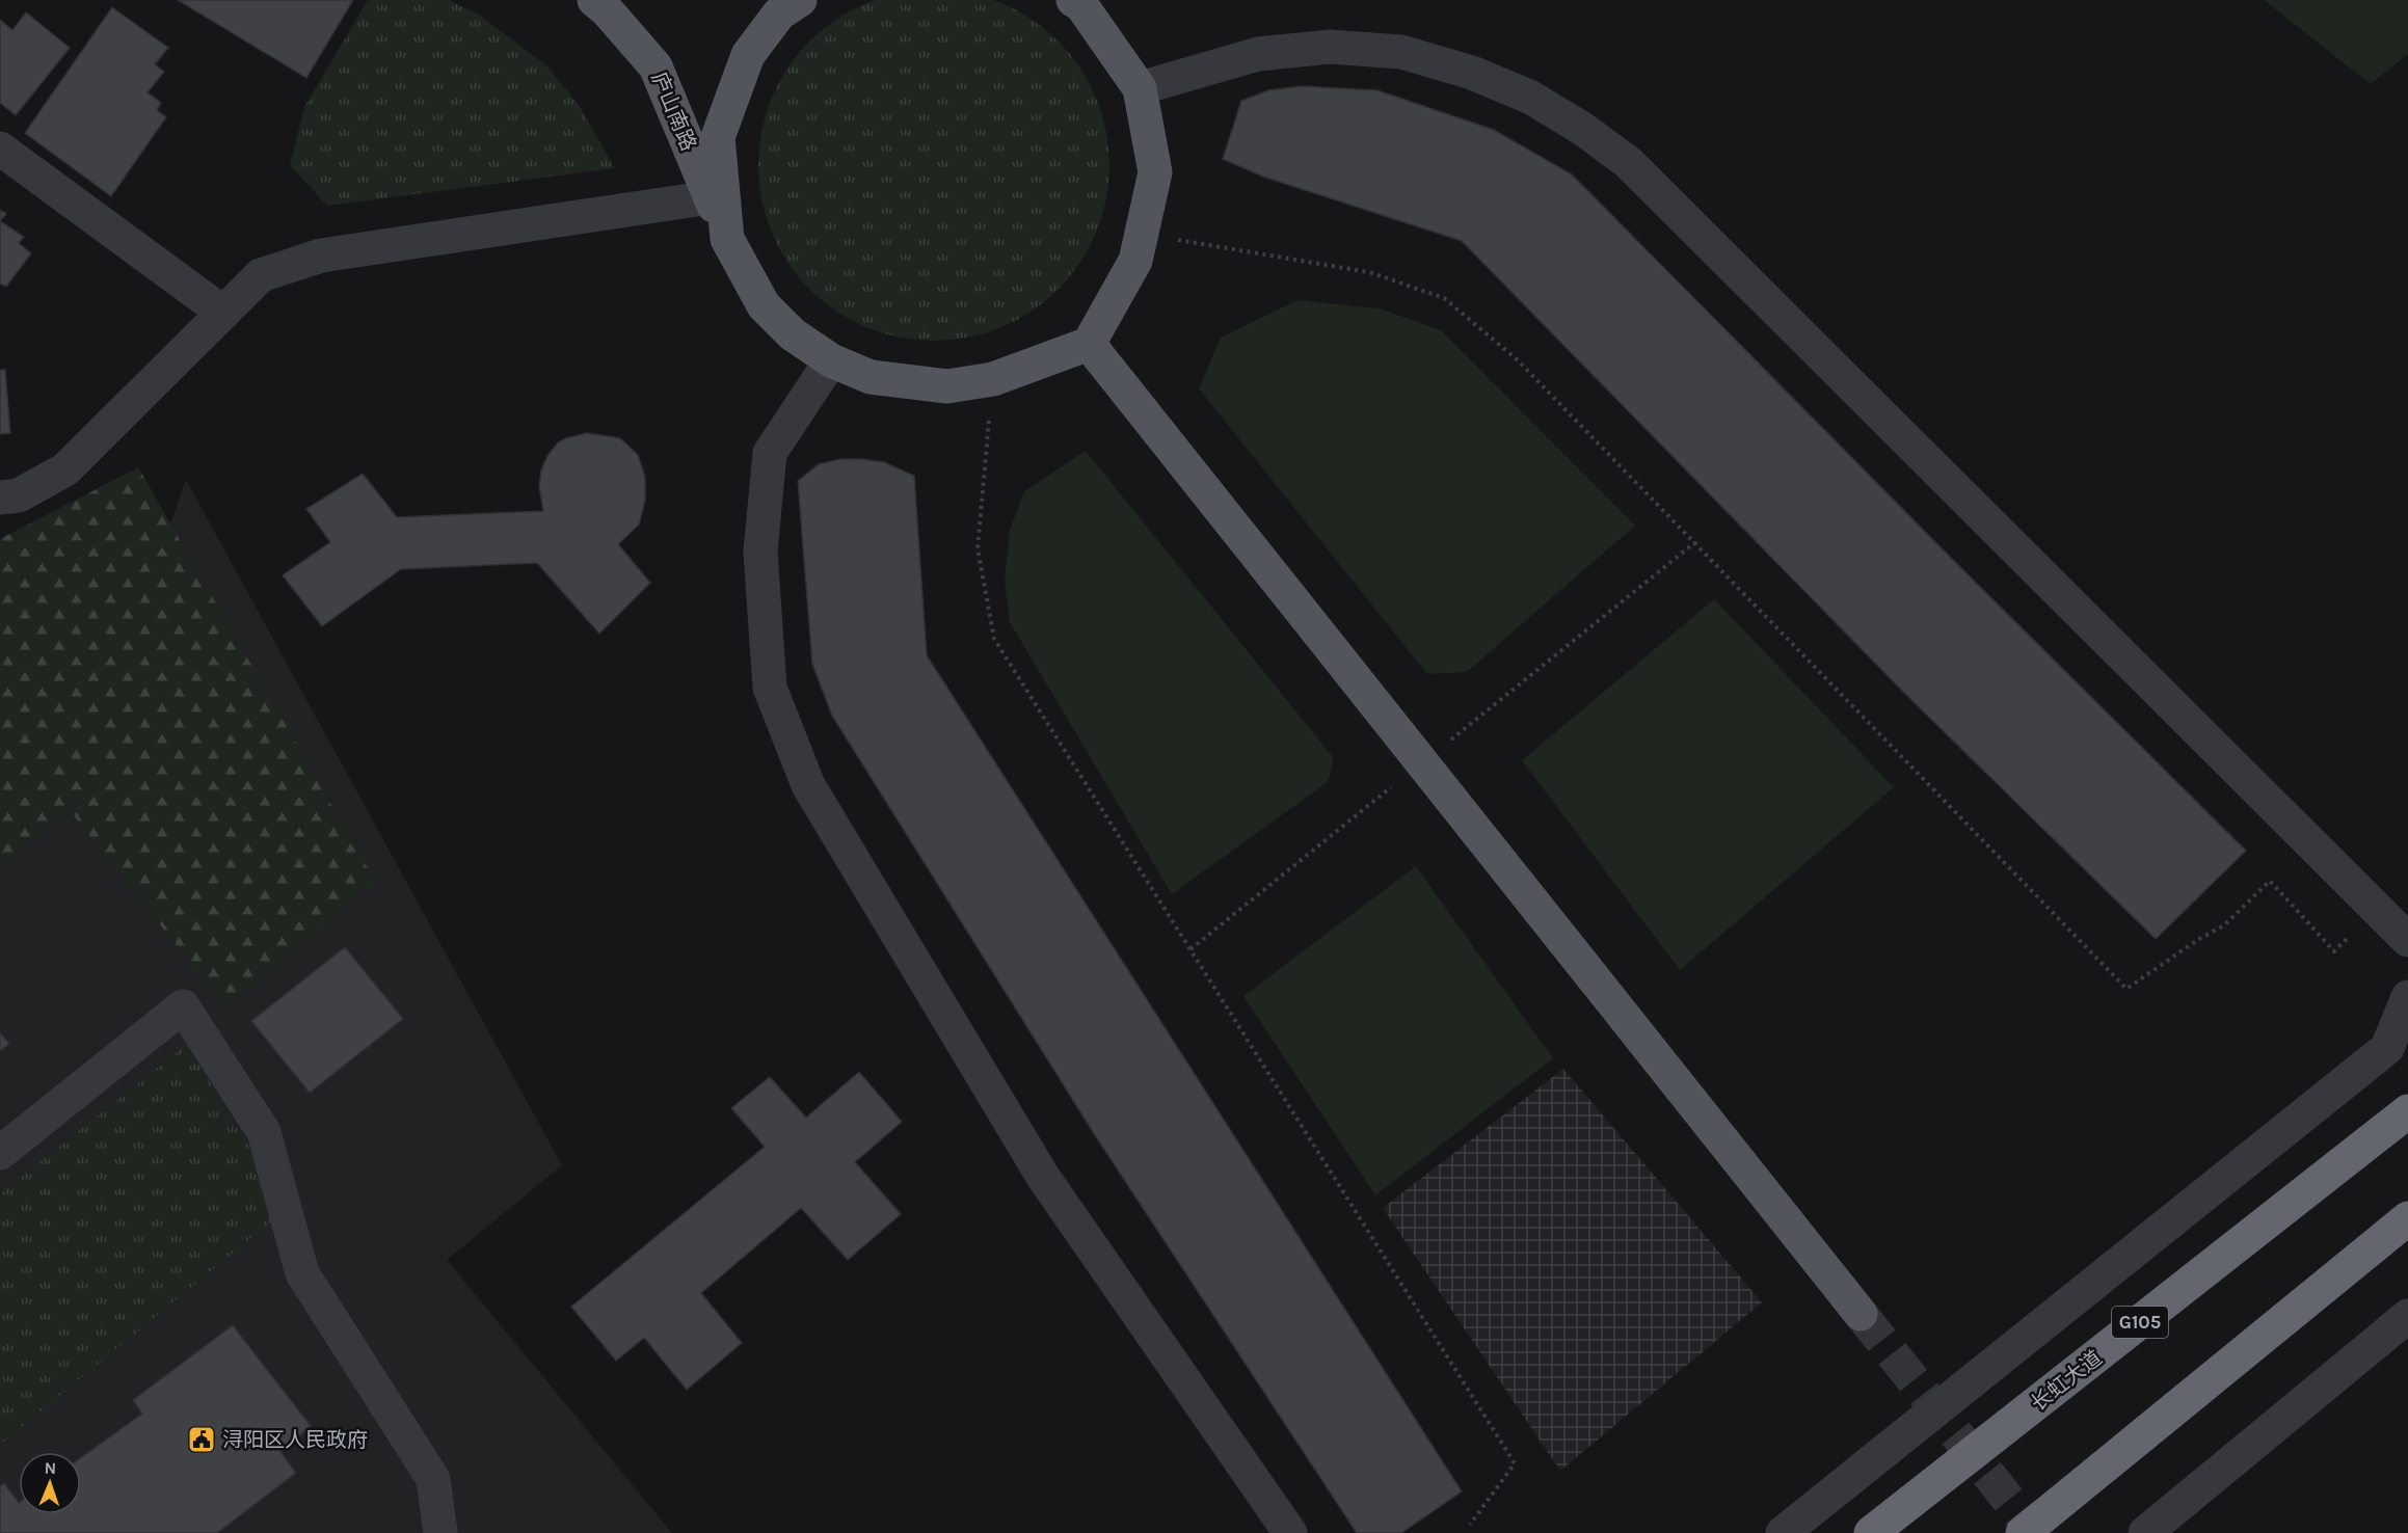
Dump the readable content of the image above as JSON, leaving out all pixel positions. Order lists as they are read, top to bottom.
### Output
{
  "streets": {
    "highway": ["G105", "长虹大道"],
    "main road": ["庐山南路"]
  },
  "places": {
    "public building": ["浔阳区人民政府"]
  },
  "north": "top"
}
